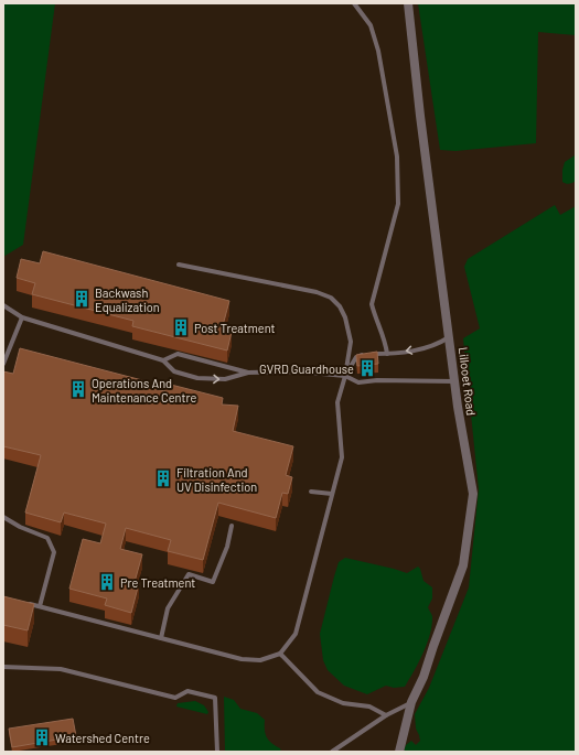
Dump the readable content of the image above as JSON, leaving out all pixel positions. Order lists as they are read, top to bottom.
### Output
{
  "streets": {
    "street": ["Lillooet Road"]
  },
  "places": {
    "building": [
      "Backwash Equalization",
      "Post Treatment",
      "GVRD Guardhouse",
      "Operations And Maintenance Centre",
      "Filtration And UV Disinfection",
      "Pre Treatment",
      "Watershed Centre"
    ]
  }
}
